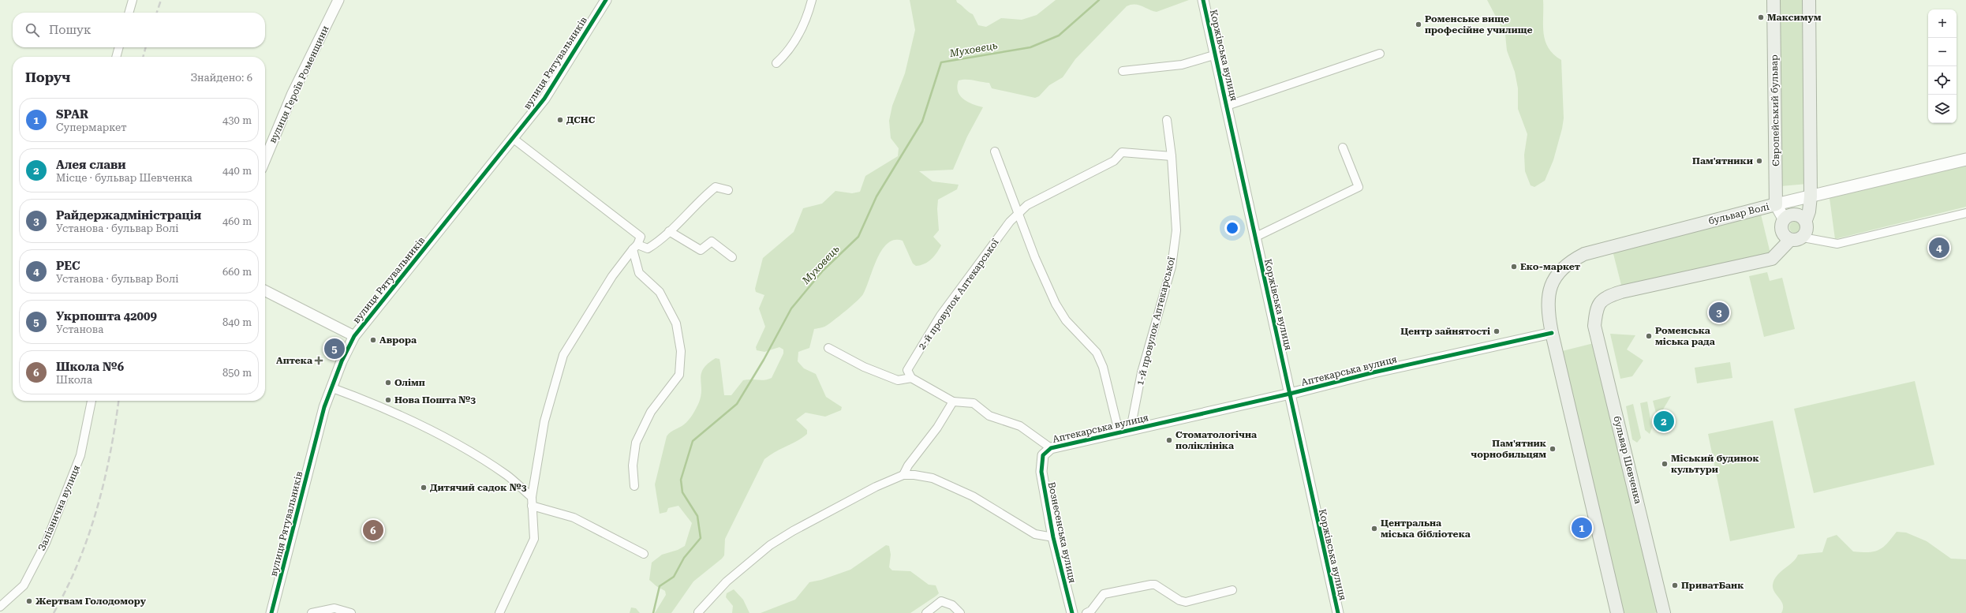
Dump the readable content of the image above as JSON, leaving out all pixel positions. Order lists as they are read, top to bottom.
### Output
{
  "streets": {
    "main road": ["Європейський бульвар", "бульвар Волі", "бульвар Шевченка"],
    "street": [
      "Коржівська вулиця",
      "вулиця Рятувальників",
      "вулиця Героїв Роменщини",
      "2-й провулок Аптекарської",
      "1-й провулок Аптекарської",
      "Аптекарська вулиця",
      "Залізнична вулиця",
      "Вознесенська вулиця"
    ]
  },
  "crossings": [
    ["Коржівська вулиця", "Аптекарська вулиця"],
    ["Європейський бульвар", "бульвар Волі"],
    ["Європейський бульвар", "бульвар Шевченка"],
    ["бульвар Волі", "Аптекарська вулиця"],
    ["1-й провулок Аптекарської", "Аптекарська вулиця"],
    ["Аптекарська вулиця", "Вознесенська вулиця"]
  ],
  "water": ["Муховець"],
  "places": {
    "other": [
      "Максимум",
      "Роменське вище професійне училище",
      "ДСНС",
      "Пам'ятники",
      "Еко-маркет",
      "Центр зайнятості",
      "Роменська міська рада",
      "Аврора",
      "Олімп",
      "Нова Пошта №3",
      "Стоматологічна поліклініка",
      "Пам'ятник чорнобильцям",
      "Міський будинок культури",
      "Дитячий садок №3",
      "Центральна міська бібліотека",
      "ПриватБанк",
      "Жертвам Голодомору"
    ],
    "health": ["Аптека"]
  },
  "page": {
    "map_buttons": ["+", "−"],
    "search": "Пошук",
    "heading": ["Поруч", "Знайдено: 6"],
    "list": [
      {
        "mark": "1",
        "name": "SPAR",
        "note": "Супермаркет",
        "value": "430 m"
      },
      {
        "mark": "2",
        "name": "Алея слави",
        "note": "Місце · бульвар Шевченка",
        "value": "440 m"
      },
      {
        "mark": "3",
        "name": "Райдержадміністрація",
        "note": "Установа · бульвар Волі",
        "value": "460 m"
      },
      {
        "mark": "4",
        "name": "РЕС",
        "note": "Установа · бульвар Волі",
        "value": "660 m"
      },
      {
        "mark": "5",
        "name": "Укрпошта 42009",
        "note": "Установа",
        "value": "840 m"
      },
      {
        "mark": "6",
        "name": "Школа №6",
        "note": "Школа",
        "value": "850 m"
      }
    ],
    "pins": [
      "4",
      "3",
      "5",
      "2",
      "1",
      "6"
    ]
  }
}
